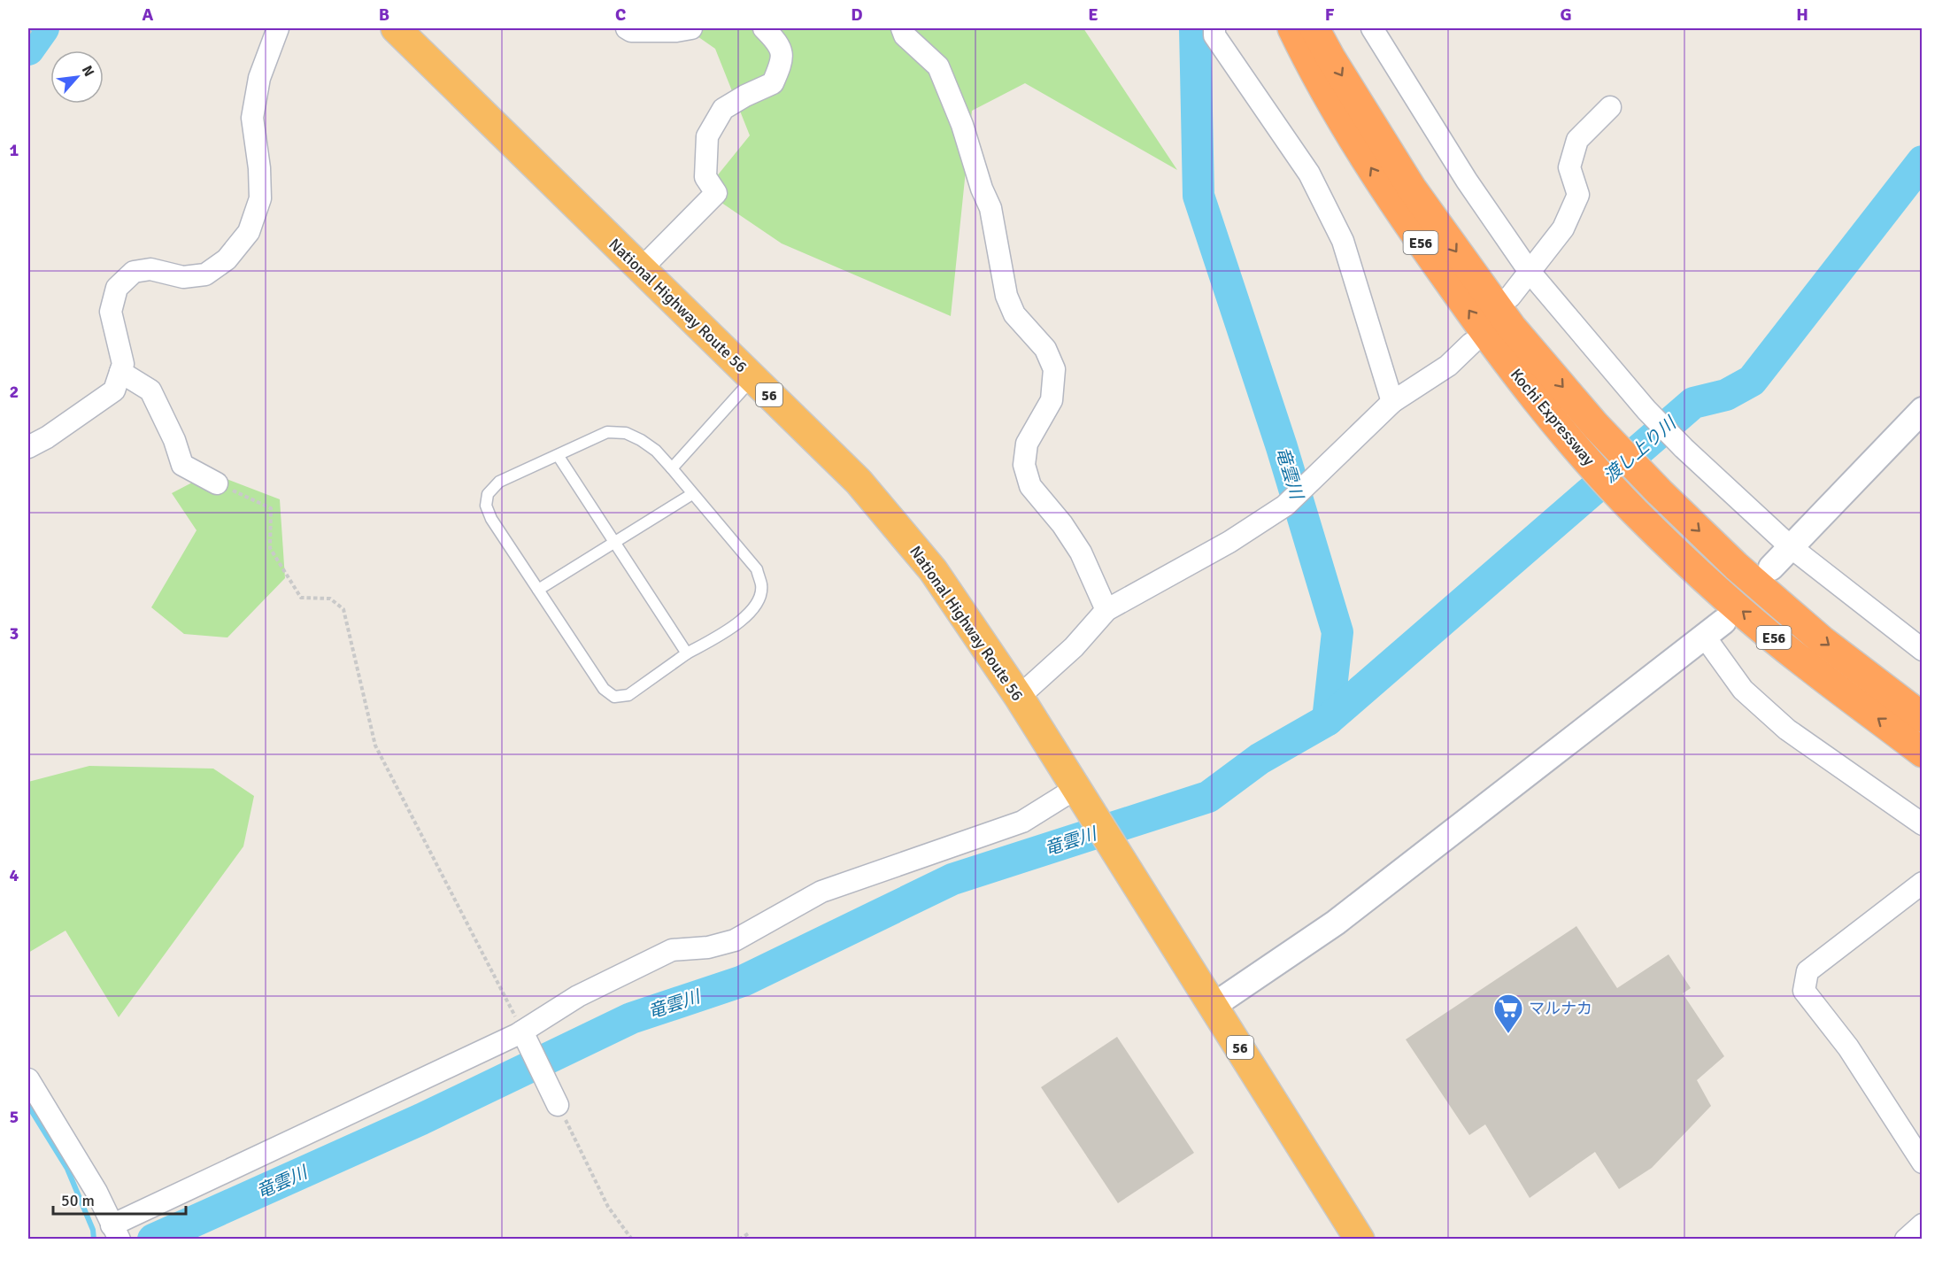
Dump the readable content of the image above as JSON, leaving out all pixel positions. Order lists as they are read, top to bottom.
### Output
{
  "streets": {
    "highway": [
      "E56",
      "National Highway Route 56",
      "56",
      "Kochi Expressway"
    ]
  },
  "water": ["渡し上り川", "竜雲川"],
  "places": {
    "supermarket": ["マルナカ"]
  },
  "scale_bar": "50 m",
  "north": "top right",
  "grid": {
    "columns": [
      "A",
      "B",
      "C",
      "D",
      "E",
      "F",
      "G",
      "H"
    ],
    "rows": [
      "1",
      "2",
      "3",
      "4",
      "5"
    ]
  }
}
